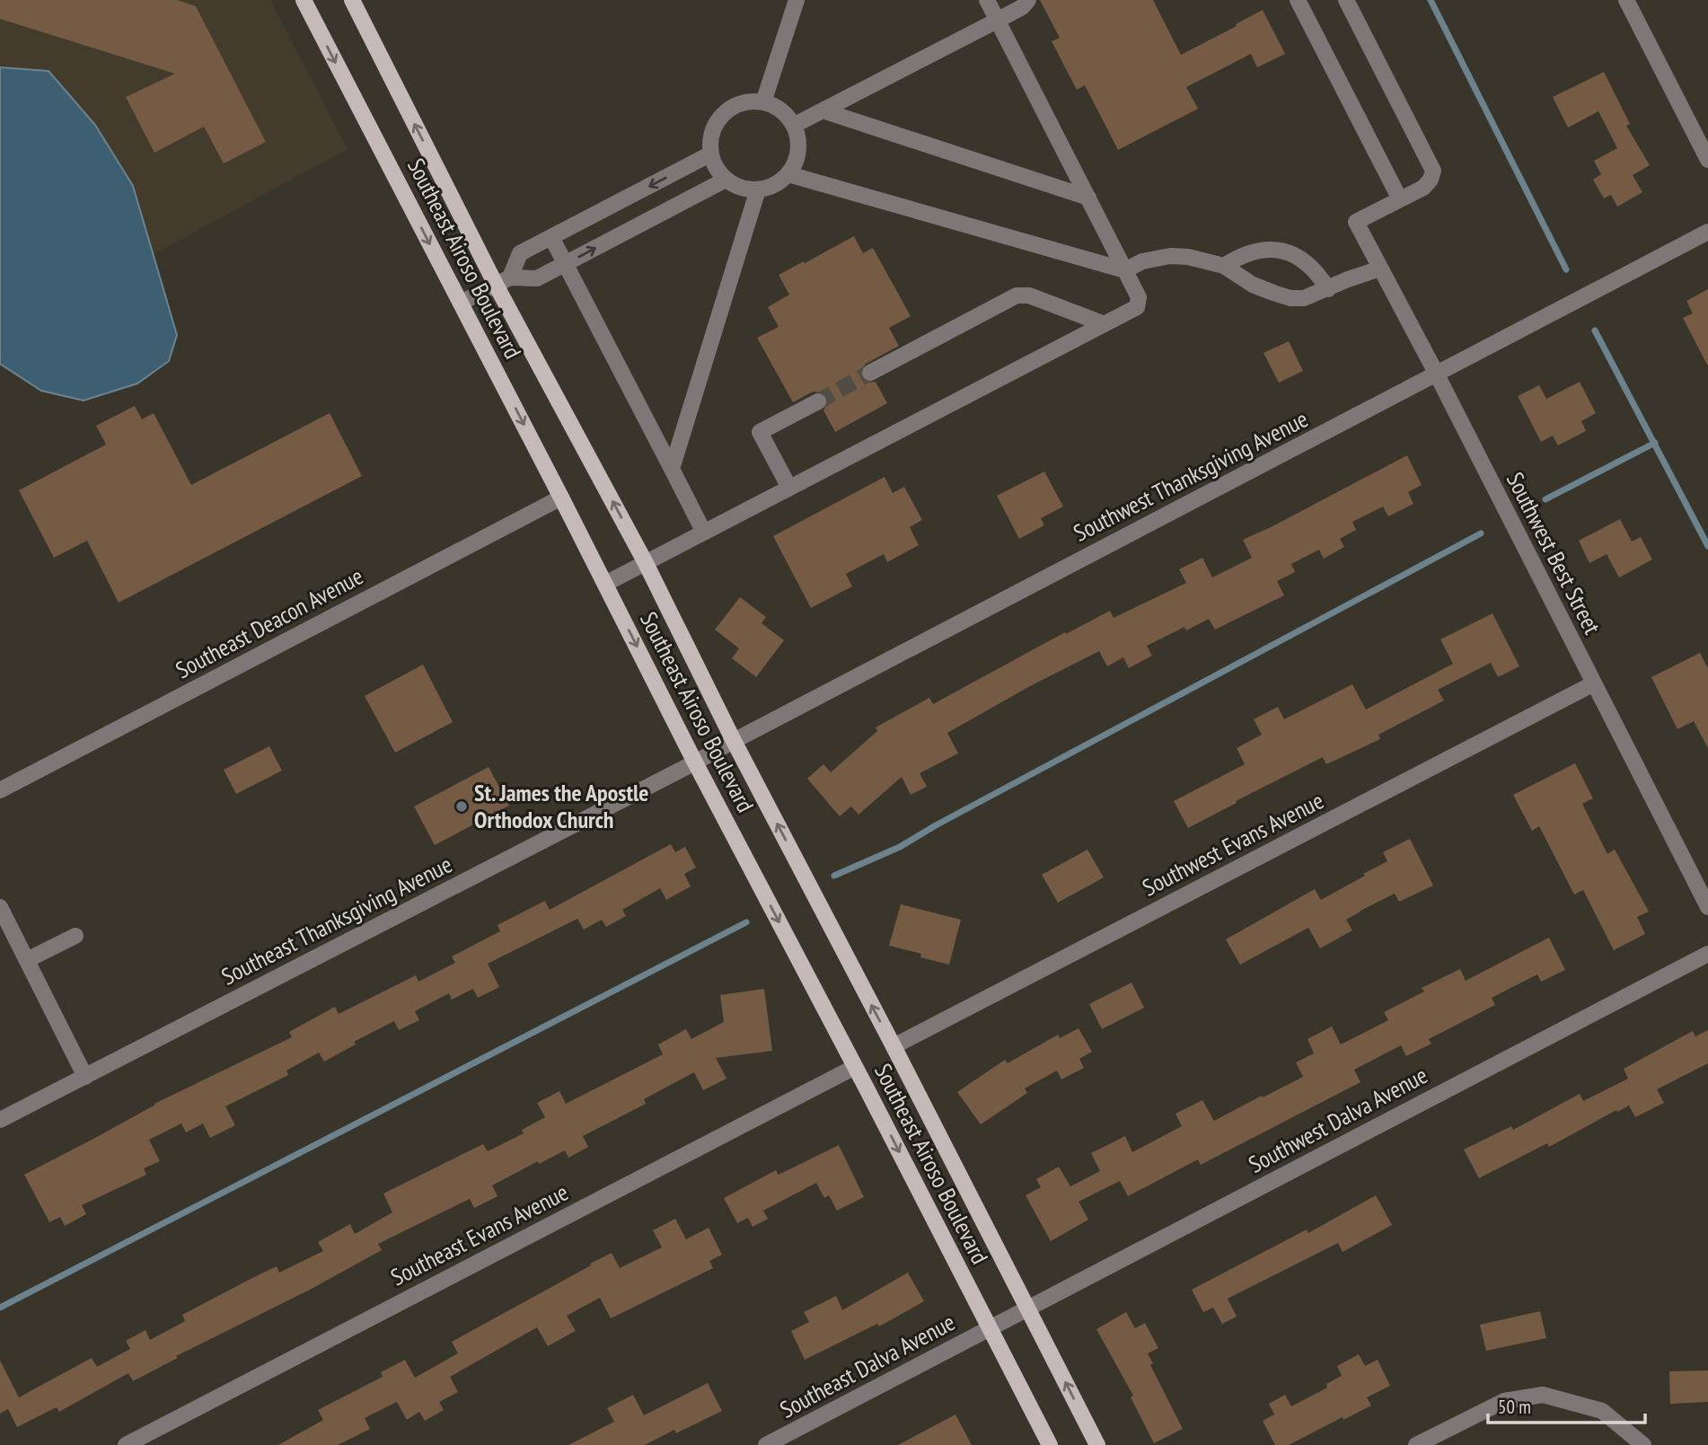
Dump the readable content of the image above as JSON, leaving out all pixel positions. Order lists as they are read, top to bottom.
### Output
{
  "streets": {
    "main road": ["Southeast Airoso Boulevard"],
    "street": [
      "Southwest Thanksgiving Avenue",
      "Southwest Best Street",
      "Southeast Deacon Avenue",
      "Southwest Evans Avenue",
      "Southeast Thanksgiving Avenue",
      "Southwest Dalva Avenue",
      "Southeast Evans Avenue",
      "Southeast Dalva Avenue"
    ]
  },
  "crossings": [
    ["Southeast Airoso Boulevard", "Southwest Thanksgiving Avenue"],
    ["Southeast Airoso Boulevard", "Southeast Deacon Avenue"],
    ["Southeast Airoso Boulevard", "Southwest Evans Avenue"],
    ["Southeast Airoso Boulevard", "Southeast Thanksgiving Avenue"],
    ["Southeast Airoso Boulevard", "Southwest Dalva Avenue"],
    ["Southeast Airoso Boulevard", "Southeast Evans Avenue"],
    ["Southeast Airoso Boulevard", "Southeast Dalva Avenue"],
    ["Southwest Thanksgiving Avenue", "Southwest Best Street"],
    ["Southwest Thanksgiving Avenue", "Southeast Thanksgiving Avenue"],
    ["Southwest Best Street", "Southwest Evans Avenue"],
    ["Southwest Dalva Avenue", "Southeast Dalva Avenue"]
  ],
  "places": ["St. James the Apostle Orthodox Church"],
  "scale_bar": "50 m"
}
